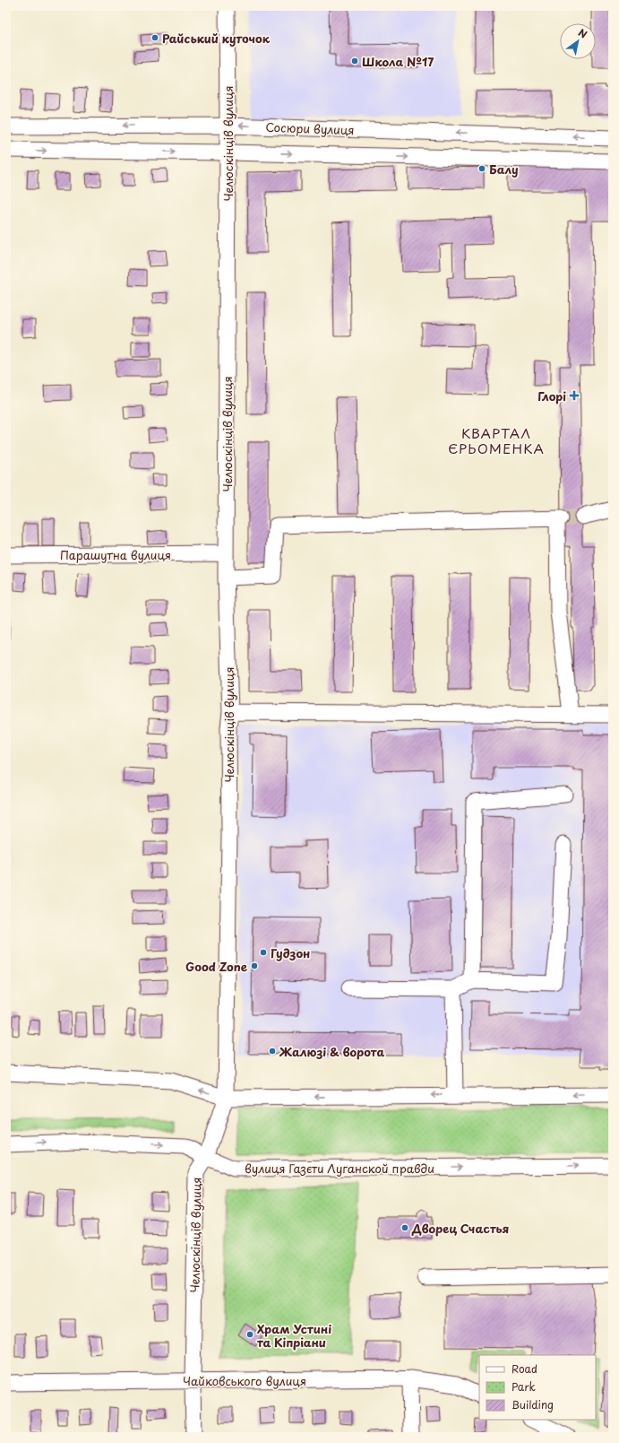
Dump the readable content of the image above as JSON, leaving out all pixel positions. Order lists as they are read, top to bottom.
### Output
{
  "streets": {
    "street": [
      "Сосюри вулиця",
      "Челюскінців вулиця",
      "Парашутна вулиця",
      "вулиця Газєти Луганской правди",
      "Чайковського вулиця"
    ]
  },
  "crossings": [
    ["Сосюри вулиця", "Челюскінців вулиця"],
    ["Челюскінців вулиця", "Парашутна вулиця"],
    ["Челюскінців вулиця", "вулиця Газєти Луганской правди"],
    ["Челюскінців вулиця", "Чайковського вулиця"]
  ],
  "districts": ["КВАРТАЛ ЄРЬОМЕНКА"],
  "places": {
    "other": [
      "Райський куточок",
      "Школа №17",
      "Балу",
      "Гудзон",
      "Good Zone",
      "Жалюзі & ворота",
      "Дворец Счастья",
      "Храм Устині та Кіпріани"
    ],
    "health": ["Глорі"]
  },
  "legend": ["Road", "Park", "Building"],
  "north": "top right"
}
